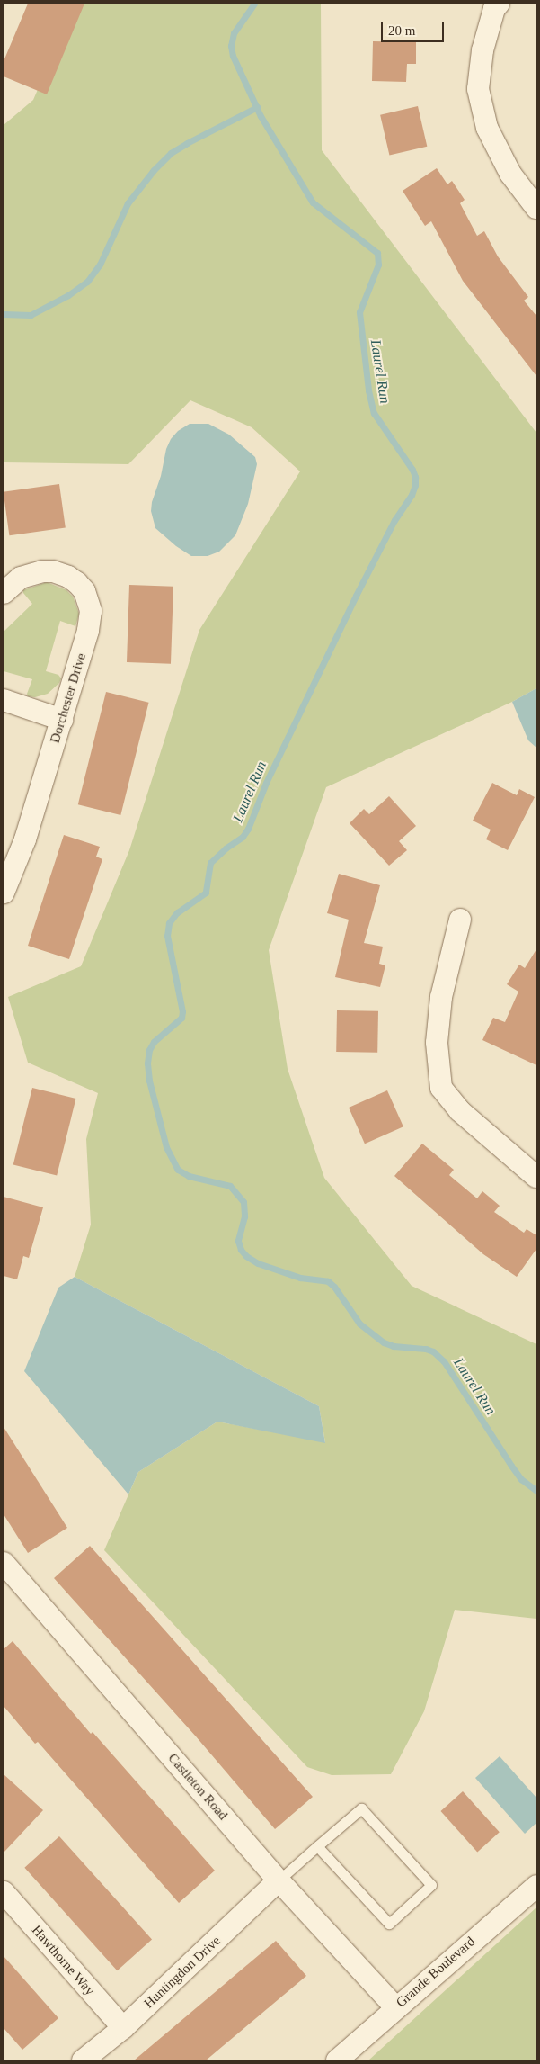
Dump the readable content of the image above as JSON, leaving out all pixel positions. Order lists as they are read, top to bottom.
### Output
{
  "streets": {
    "street": [
      "Dorchester Drive",
      "Castleton Road",
      "Hawthorne Way",
      "Huntingdon Drive",
      "Grande Boulevard"
    ]
  },
  "crossings": [
    ["Castleton Road", "Huntingdon Drive"],
    ["Castleton Road", "Grande Boulevard"],
    ["Hawthorne Way", "Huntingdon Drive"]
  ],
  "water": ["Laurel Run"],
  "scale_bar": "20 m"
}
